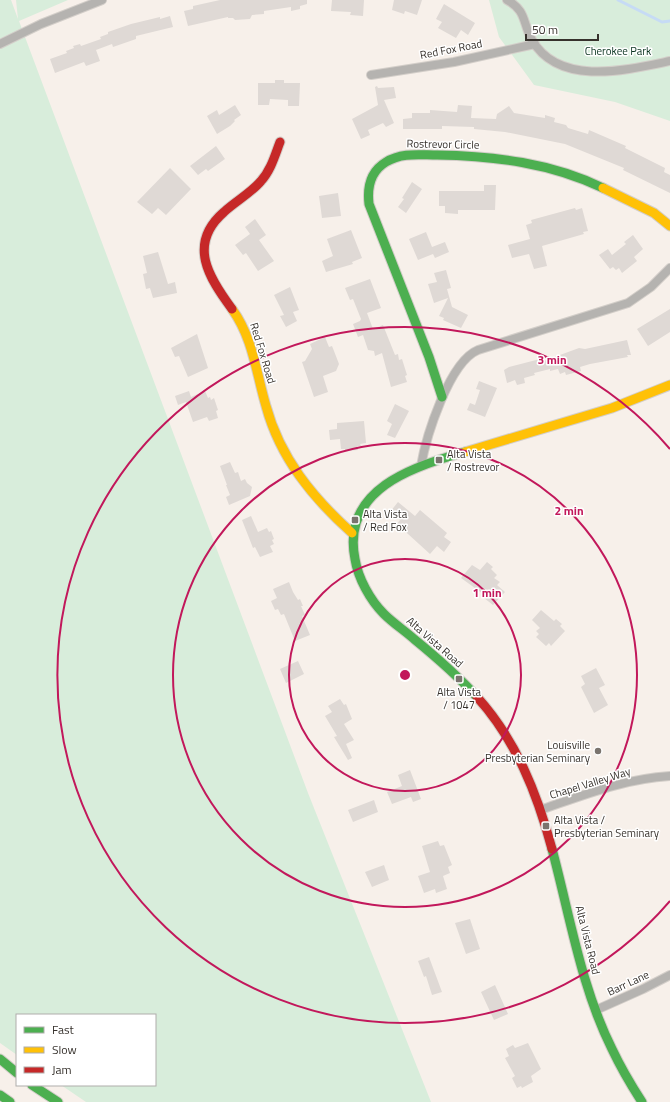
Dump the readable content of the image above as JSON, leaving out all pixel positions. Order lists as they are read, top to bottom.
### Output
{
  "streets": {
    "main road": ["Red Fox Road", "Rostrevor Circle", "Alta Vista Road"],
    "street": ["Chapel Valley Way", "Barr Lane"]
  },
  "crossings": [
    ["Red Fox Road", "Alta Vista Road"],
    ["Alta Vista Road", "Chapel Valley Way"],
    ["Alta Vista Road", "Barr Lane"]
  ],
  "parks": ["Cherokee Park"],
  "places": {
    "transit": [
      "Alta Vista / Rostrevor",
      "Alta Vista / Red Fox",
      "Alta Vista / 1047",
      "Alta Vista / Presbyterian Seminary"
    ],
    "other": ["Louisville Presbyterian Seminary"]
  },
  "legend": ["Fast", "Slow", "Jam"],
  "scale_bar": "50 m",
  "rings": ["3 min", "2 min", "1 min"]
}
